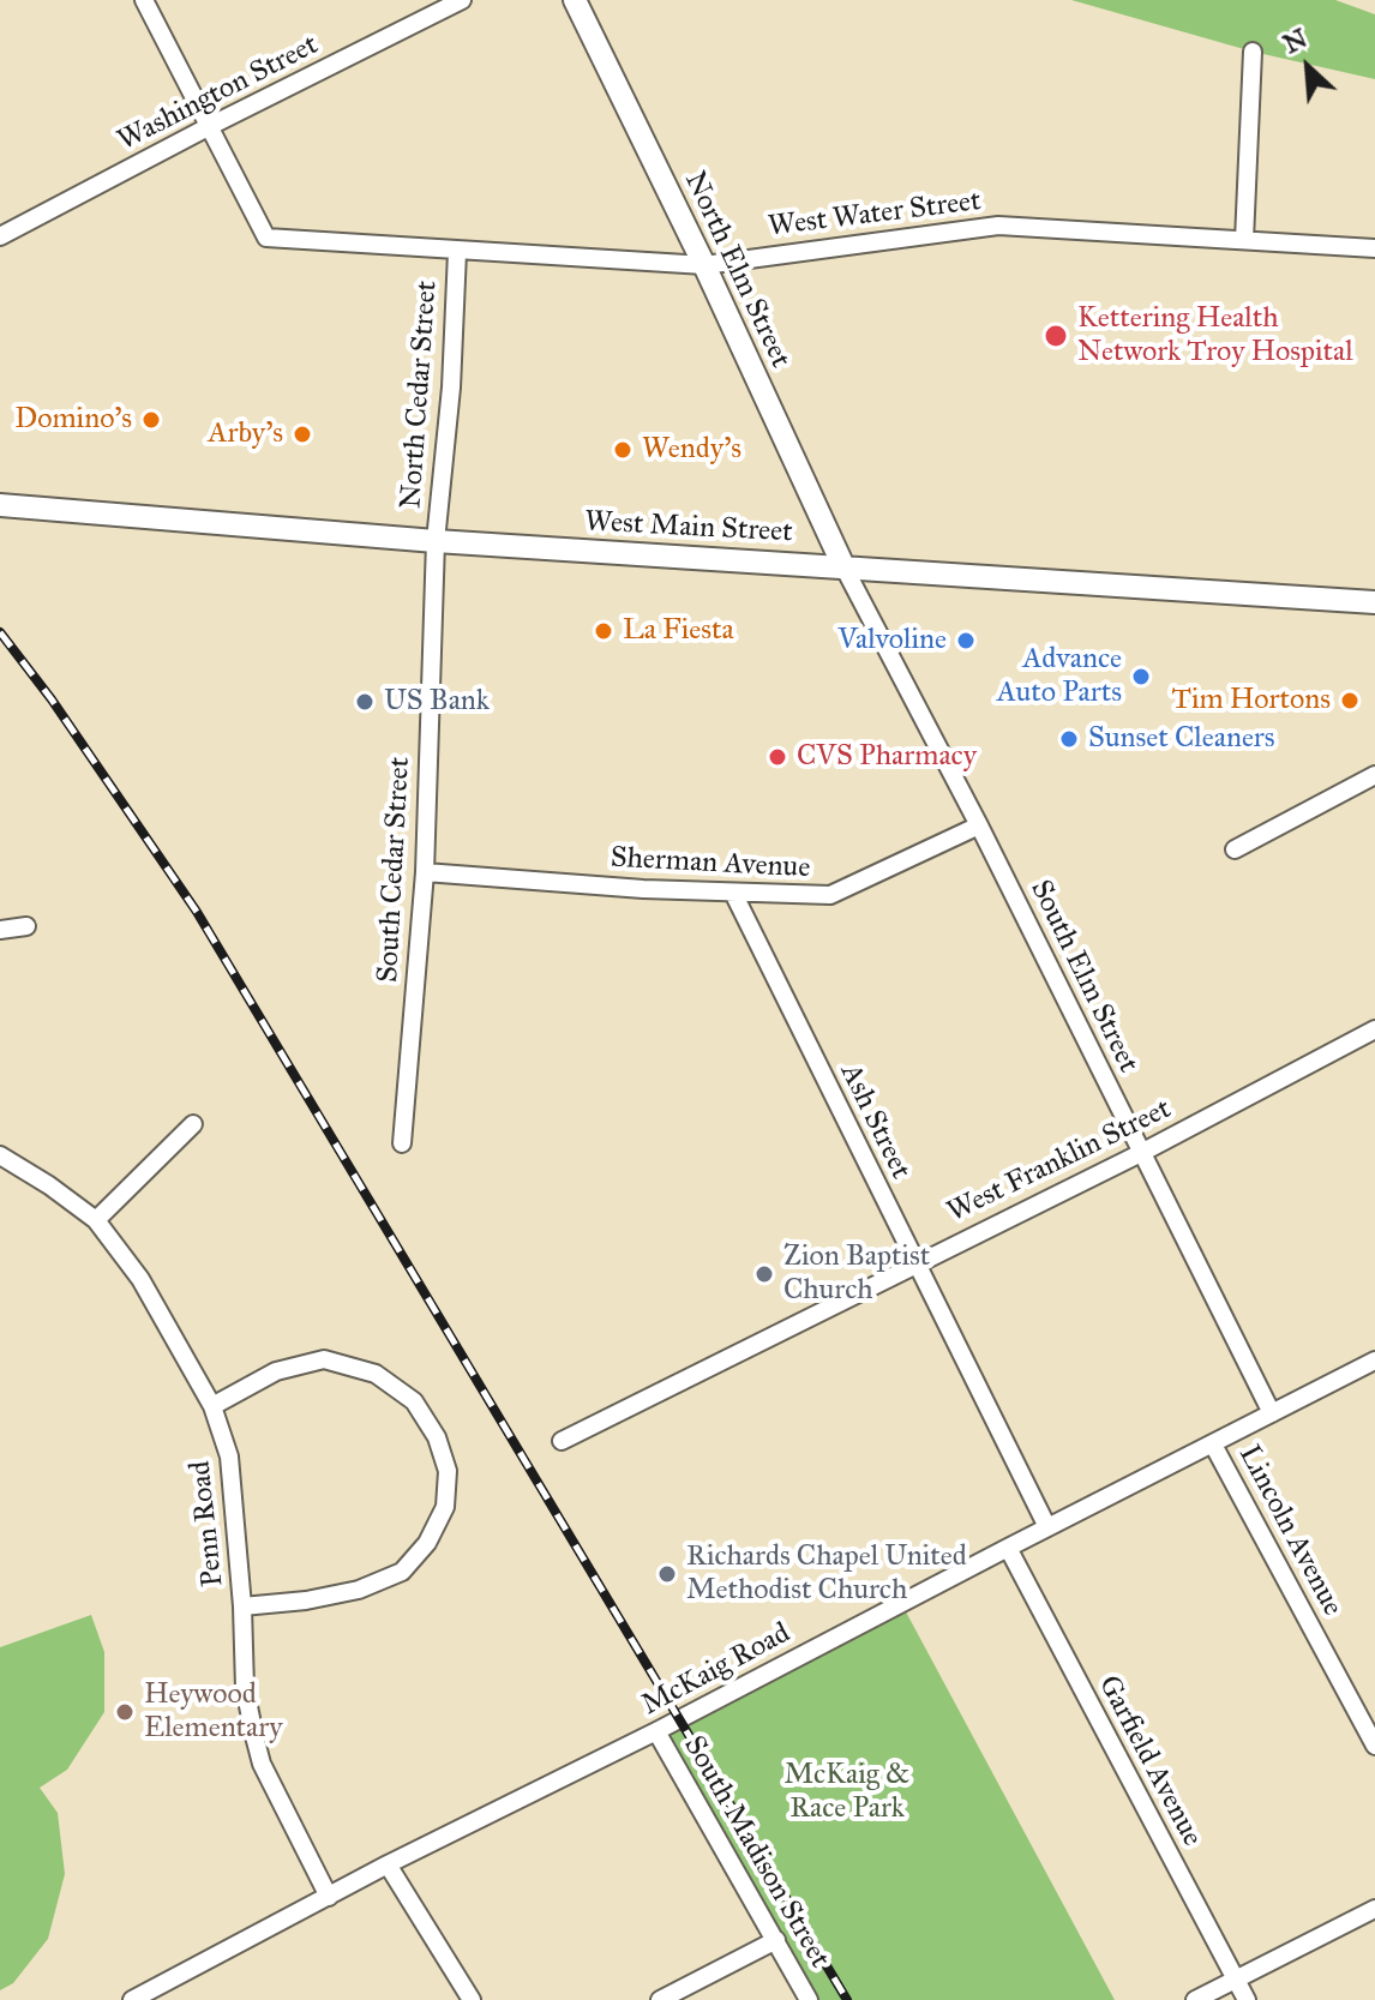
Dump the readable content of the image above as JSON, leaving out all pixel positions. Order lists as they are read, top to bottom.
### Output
{
  "streets": {
    "main road": ["North Elm Street", "West Main Street"],
    "street": [
      "Washington Street",
      "West Water Street",
      "North Cedar Street",
      "Sherman Avenue",
      "South Cedar Street",
      "South Elm Street",
      "Ash Street",
      "West Franklin Street",
      "Penn Road",
      "Lincoln Avenue",
      "McKaig Road",
      "Garfield Avenue",
      "South Madison Street"
    ]
  },
  "crossings": [
    ["Washington Street", "West Water Street"],
    ["West Water Street", "North Elm Street"],
    ["West Water Street", "North Cedar Street"],
    ["North Elm Street", "West Main Street"],
    ["North Elm Street", "South Elm Street"],
    ["North Cedar Street", "West Main Street"],
    ["North Cedar Street", "South Cedar Street"],
    ["West Main Street", "South Cedar Street"],
    ["West Main Street", "South Elm Street"],
    ["Sherman Avenue", "South Cedar Street"],
    ["Sherman Avenue", "South Elm Street"],
    ["Sherman Avenue", "Ash Street"],
    ["South Elm Street", "West Franklin Street"],
    ["South Elm Street", "McKaig Road"],
    ["Ash Street", "West Franklin Street"],
    ["Ash Street", "McKaig Road"],
    ["Penn Road", "McKaig Road"],
    ["Lincoln Avenue", "McKaig Road"],
    ["McKaig Road", "Garfield Avenue"],
    ["McKaig Road", "South Madison Street"]
  ],
  "parks": ["McKaig & Race Park"],
  "places": [
    "Kettering Health Network Troy Hospital",
    "Domino's",
    "Arby's",
    "Wendy's",
    "La Fiesta",
    "Valvoline",
    "Advance Auto Parts",
    "Tim Hortons",
    "US Bank",
    "Sunset Cleaners",
    "CVS Pharmacy",
    "Zion Baptist Church",
    "Richards Chapel United Methodist Church",
    "Heywood Elementary"
  ],
  "north": "top left"
}
